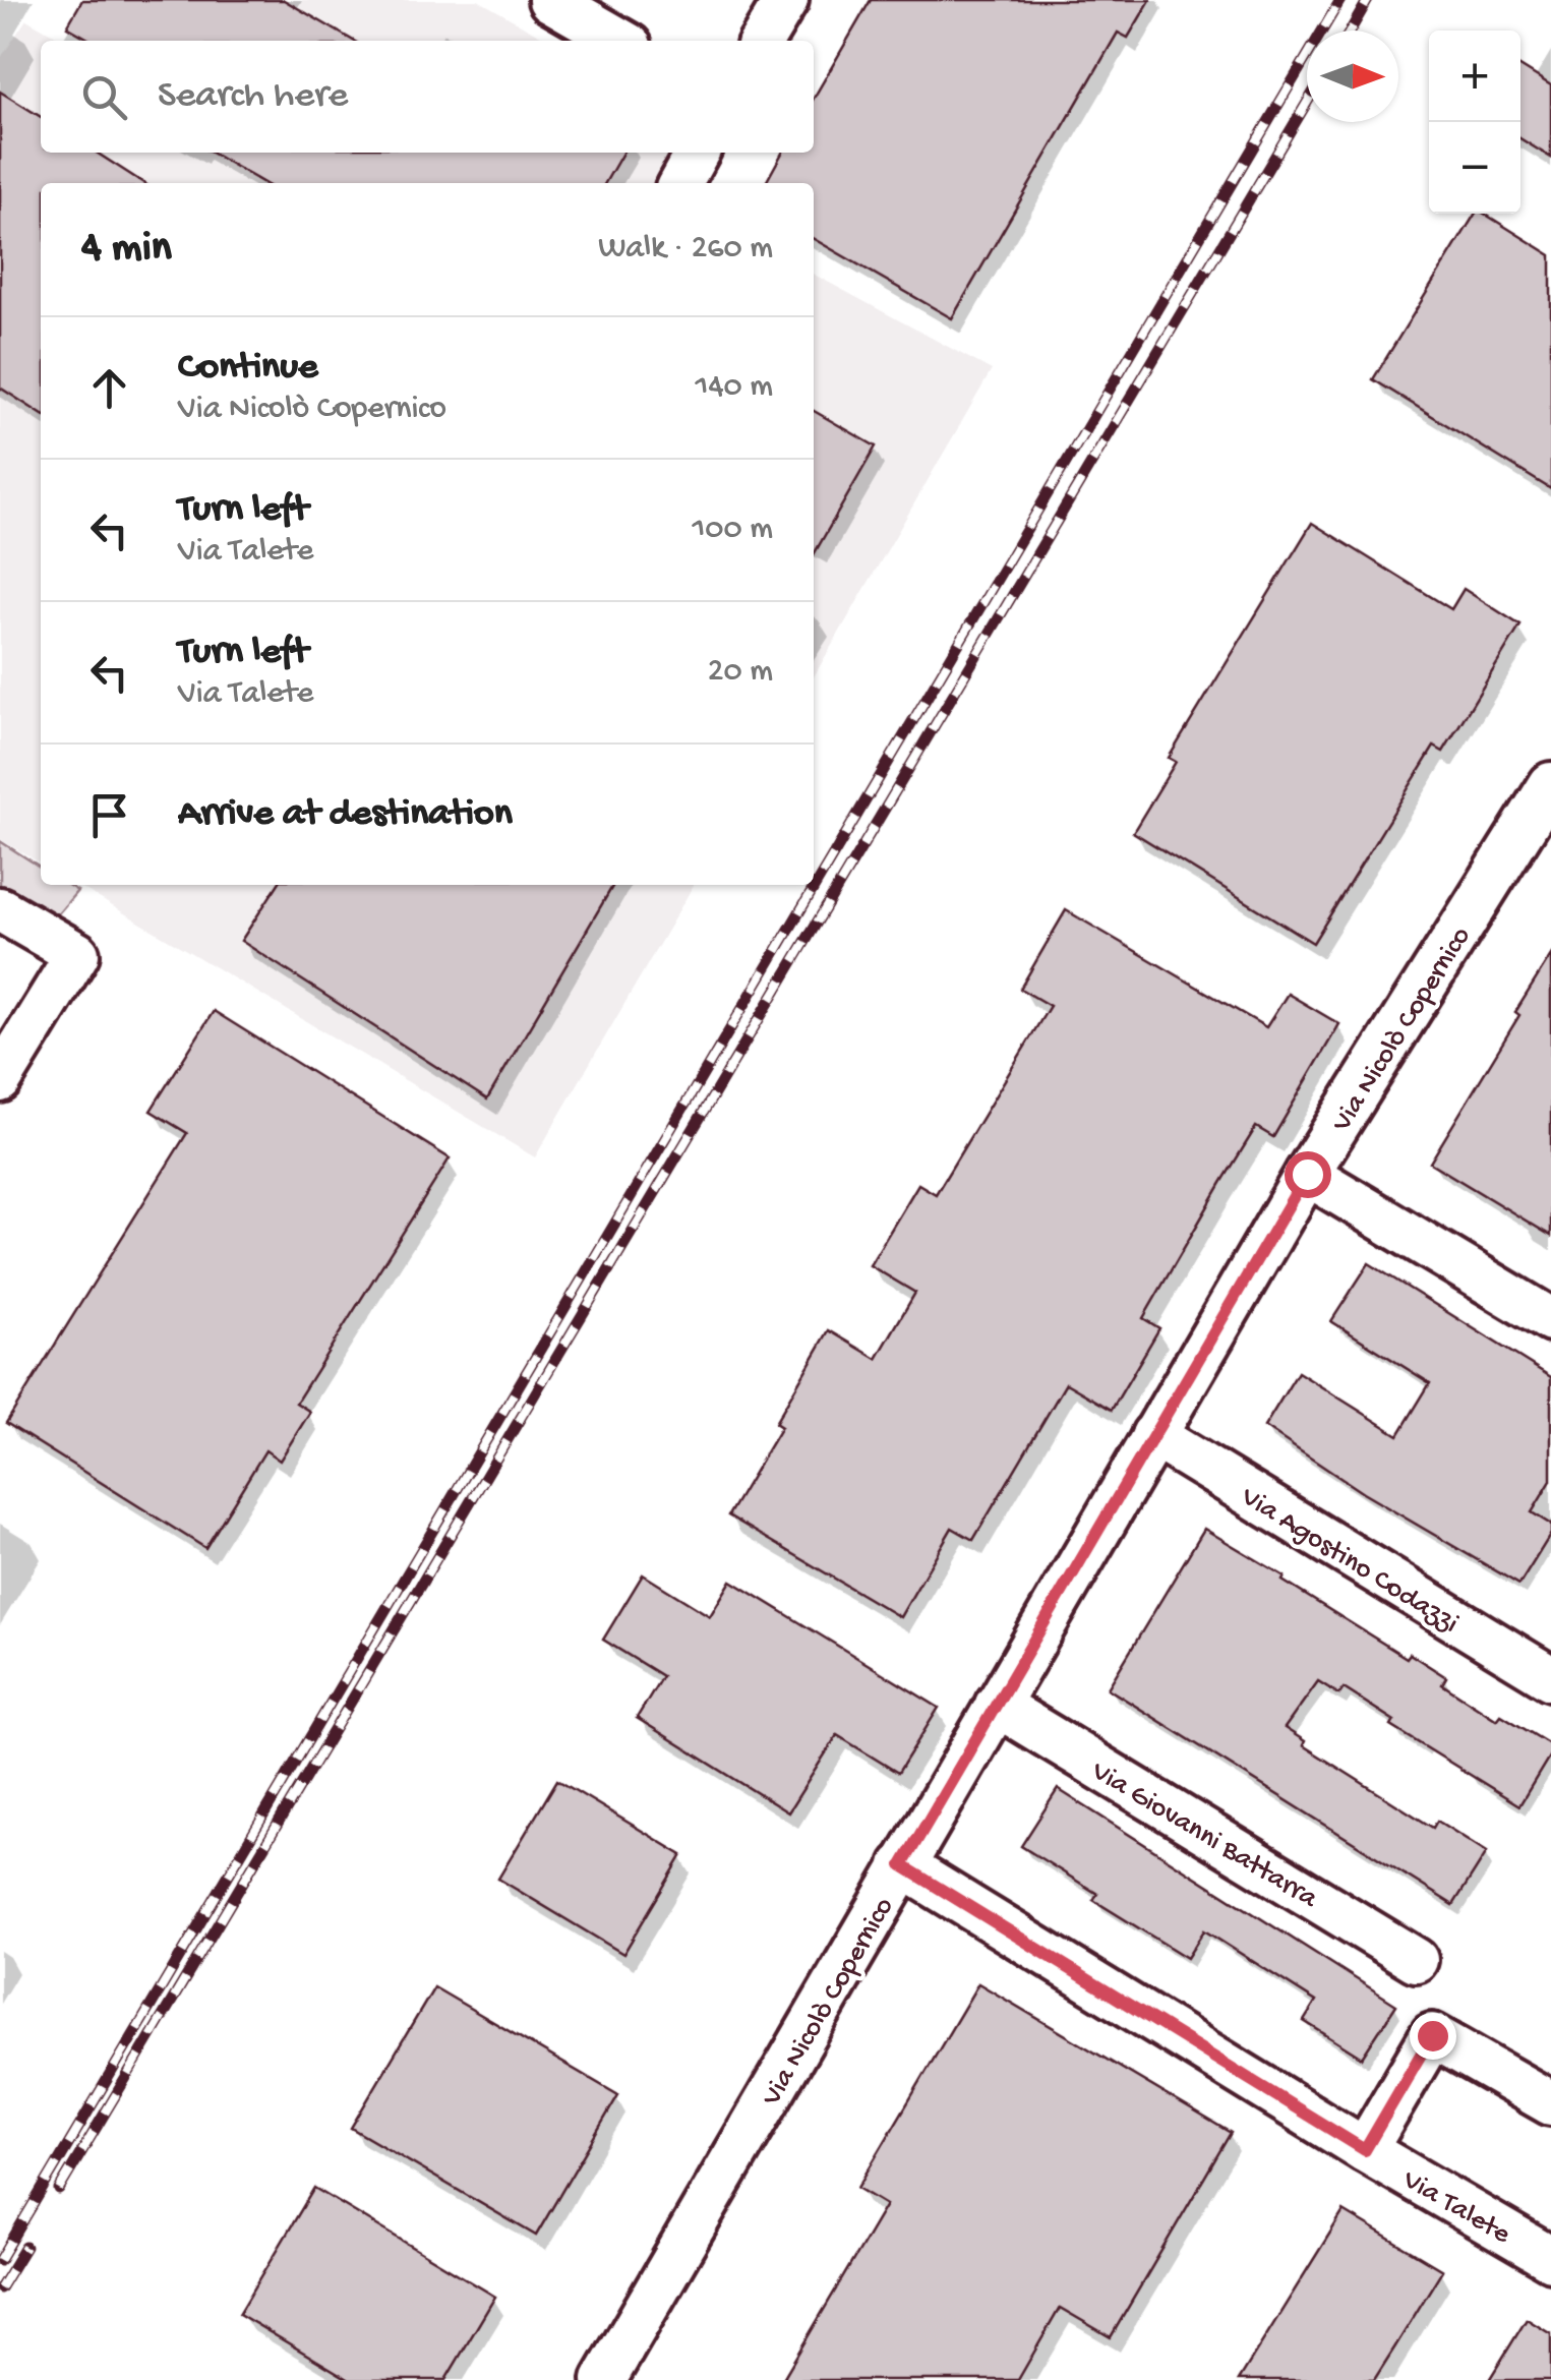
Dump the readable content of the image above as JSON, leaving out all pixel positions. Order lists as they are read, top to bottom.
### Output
{
  "streets": {
    "street": [
      "Via Nicolò Copernico",
      "Via Agostino Codazzi",
      "Via Giovanni Battarra",
      "Via Talete"
    ]
  },
  "crossings": [
    ["Via Nicolò Copernico", "Via Agostino Codazzi"],
    ["Via Nicolò Copernico", "Via Giovanni Battarra"],
    ["Via Nicolò Copernico", "Via Talete"]
  ],
  "north": "right",
  "page": {
    "map_buttons": ["+", "−"],
    "search": "Search here",
    "heading": ["4 min", "Walk · 260 m"],
    "list": [
      ["Continue", "Via Nicolò Copernico", "140 m"],
      ["Turn left", "Via Talete", "100 m"],
      ["Turn left", "Via Talete", "20 m"],
      "Arrive at destination"
    ]
  }
}
